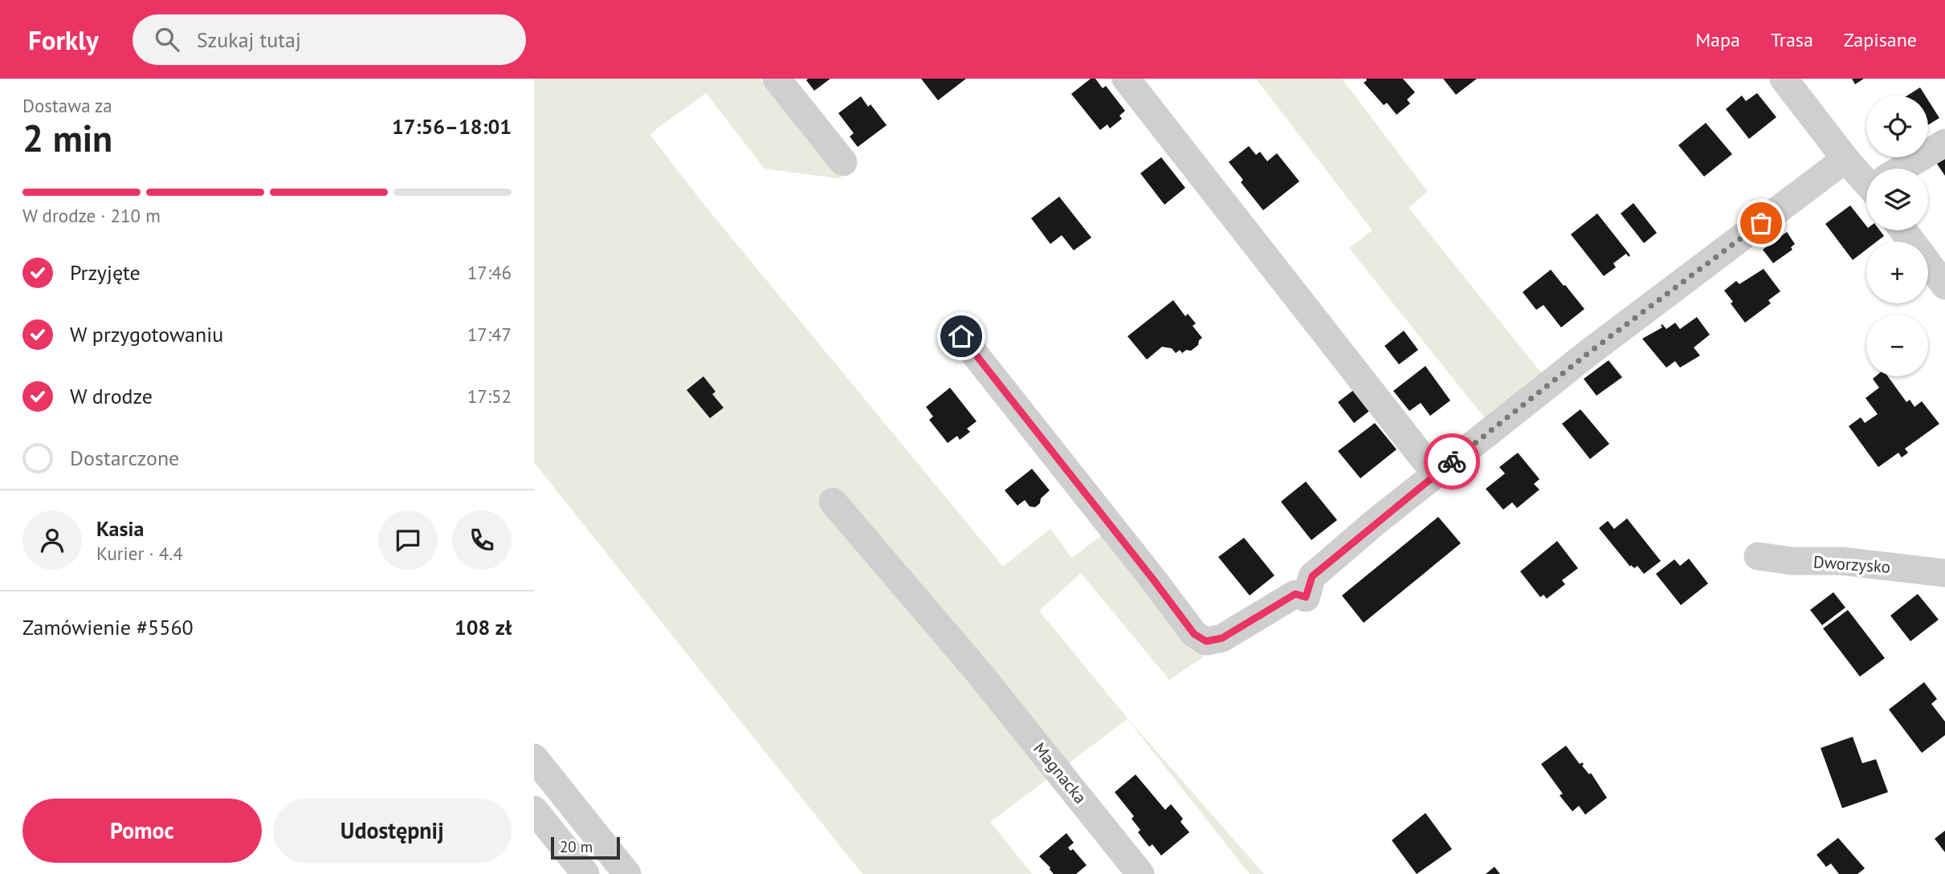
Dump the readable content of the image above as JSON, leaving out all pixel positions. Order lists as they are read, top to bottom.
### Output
{
  "streets": {
    "street": ["Dworzysko", "Magnacka"]
  },
  "scale_bar": "20 m",
  "page": {
    "header": "Forkly",
    "search": "Szukaj tutaj",
    "nav": ["Mapa", "Trasa", "Zapisane"],
    "heading": ["2 min", "Dostawa za", "17:56–18:01"],
    "panel": [
      "Kasia",
      "Kurier · 4.4",
      "Zamówienie #5560",
      "108 zł"
    ],
    "map_buttons": ["+", "−"],
    "bar": "W drodze · 210 m",
    "list": [
      ["Przyjęte", "17:46"],
      ["W przygotowaniu", "17:47"],
      ["W drodze", "17:52"],
      "Dostarczone"
    ],
    "buttons": ["Pomoc", "Udostępnij"],
    "scale": "20 m"
  }
}
